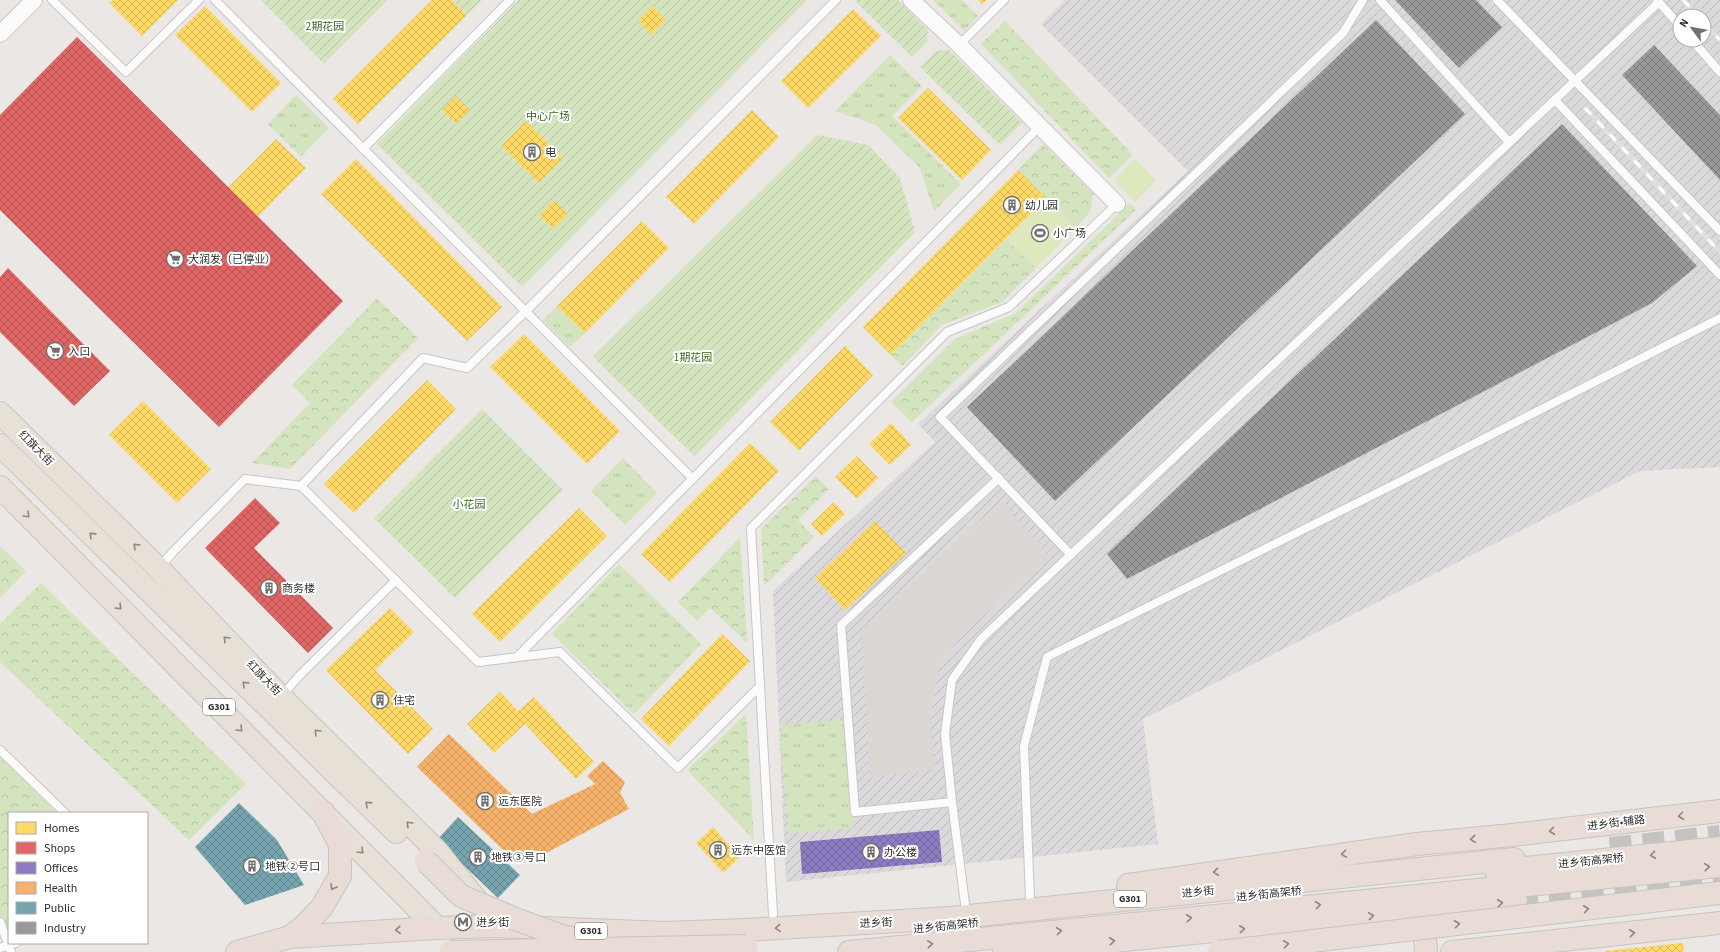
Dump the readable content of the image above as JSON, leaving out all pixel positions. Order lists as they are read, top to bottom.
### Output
{
  "streets": {
    "highway": [
      "红旗大街",
      "G301",
      "进乡街•辅路",
      "进乡街高架桥",
      "进乡街"
    ]
  },
  "crossings": [
    ["红旗大街", "进乡街"],
    ["G301", "进乡街"],
    ["进乡街•辅路", "进乡街"]
  ],
  "parks": [
    "2期花园",
    "中心广场",
    "1期花园",
    "小花园"
  ],
  "places": {
    "building": [
      "电",
      "幼儿园",
      "商务楼",
      "住宅",
      "远东医院",
      "远东中医馆",
      "办公楼",
      "地铁③号口",
      "地铁②号口"
    ],
    "sports": ["小广场"],
    "supermarket": ["大润发（已停业）", "入口"],
    "metro station": ["进乡街"]
  },
  "legend": [
    "Homes",
    "Shops",
    "Offices",
    "Health",
    "Public",
    "Industry"
  ],
  "north": "top left"
}
